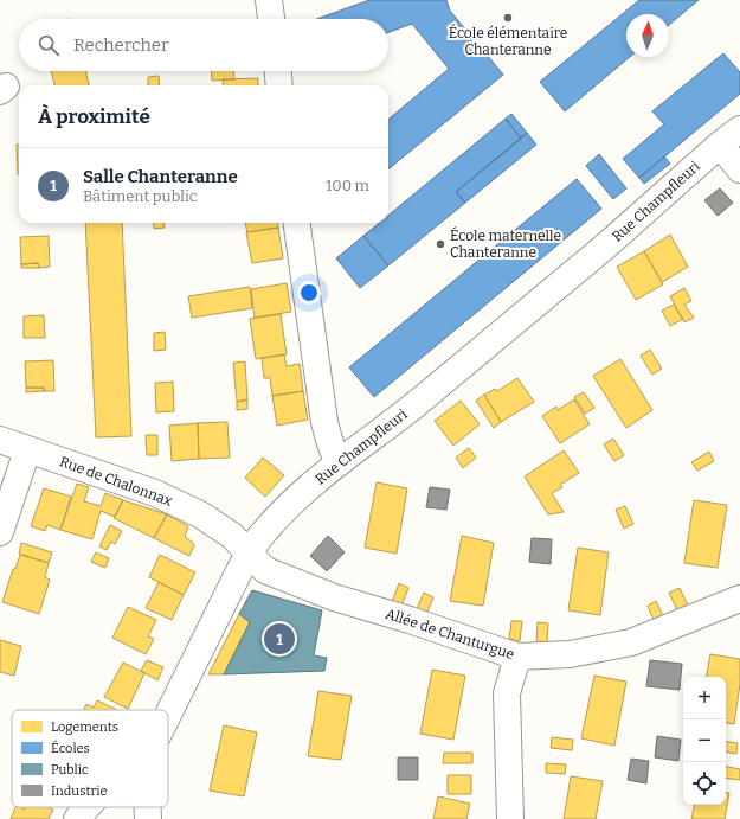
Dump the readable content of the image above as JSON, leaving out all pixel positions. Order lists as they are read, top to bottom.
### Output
{
  "streets": {
    "street": ["Rue Champfleuri", "Rue de Chalonnax", "Allée de Chanturgue"]
  },
  "crossings": [
    ["Rue Champfleuri", "Rue de Chalonnax"],
    ["Rue Champfleuri", "Allée de Chanturgue"],
    ["Rue de Chalonnax", "Allée de Chanturgue"]
  ],
  "places": ["École élémentaire Chanteranne", "École maternelle Chanteranne"],
  "legend": [
    "Logements",
    "Écoles",
    "Public",
    "Industrie"
  ],
  "north": "top",
  "page": {
    "search": "Rechercher",
    "heading": "À proximité",
    "list": [
      {
        "mark": "1",
        "name": "Salle Chanteranne",
        "note": "Bâtiment public",
        "value": "100 m"
      }
    ],
    "pins": "1",
    "map_buttons": ["+", "−"]
  }
}
